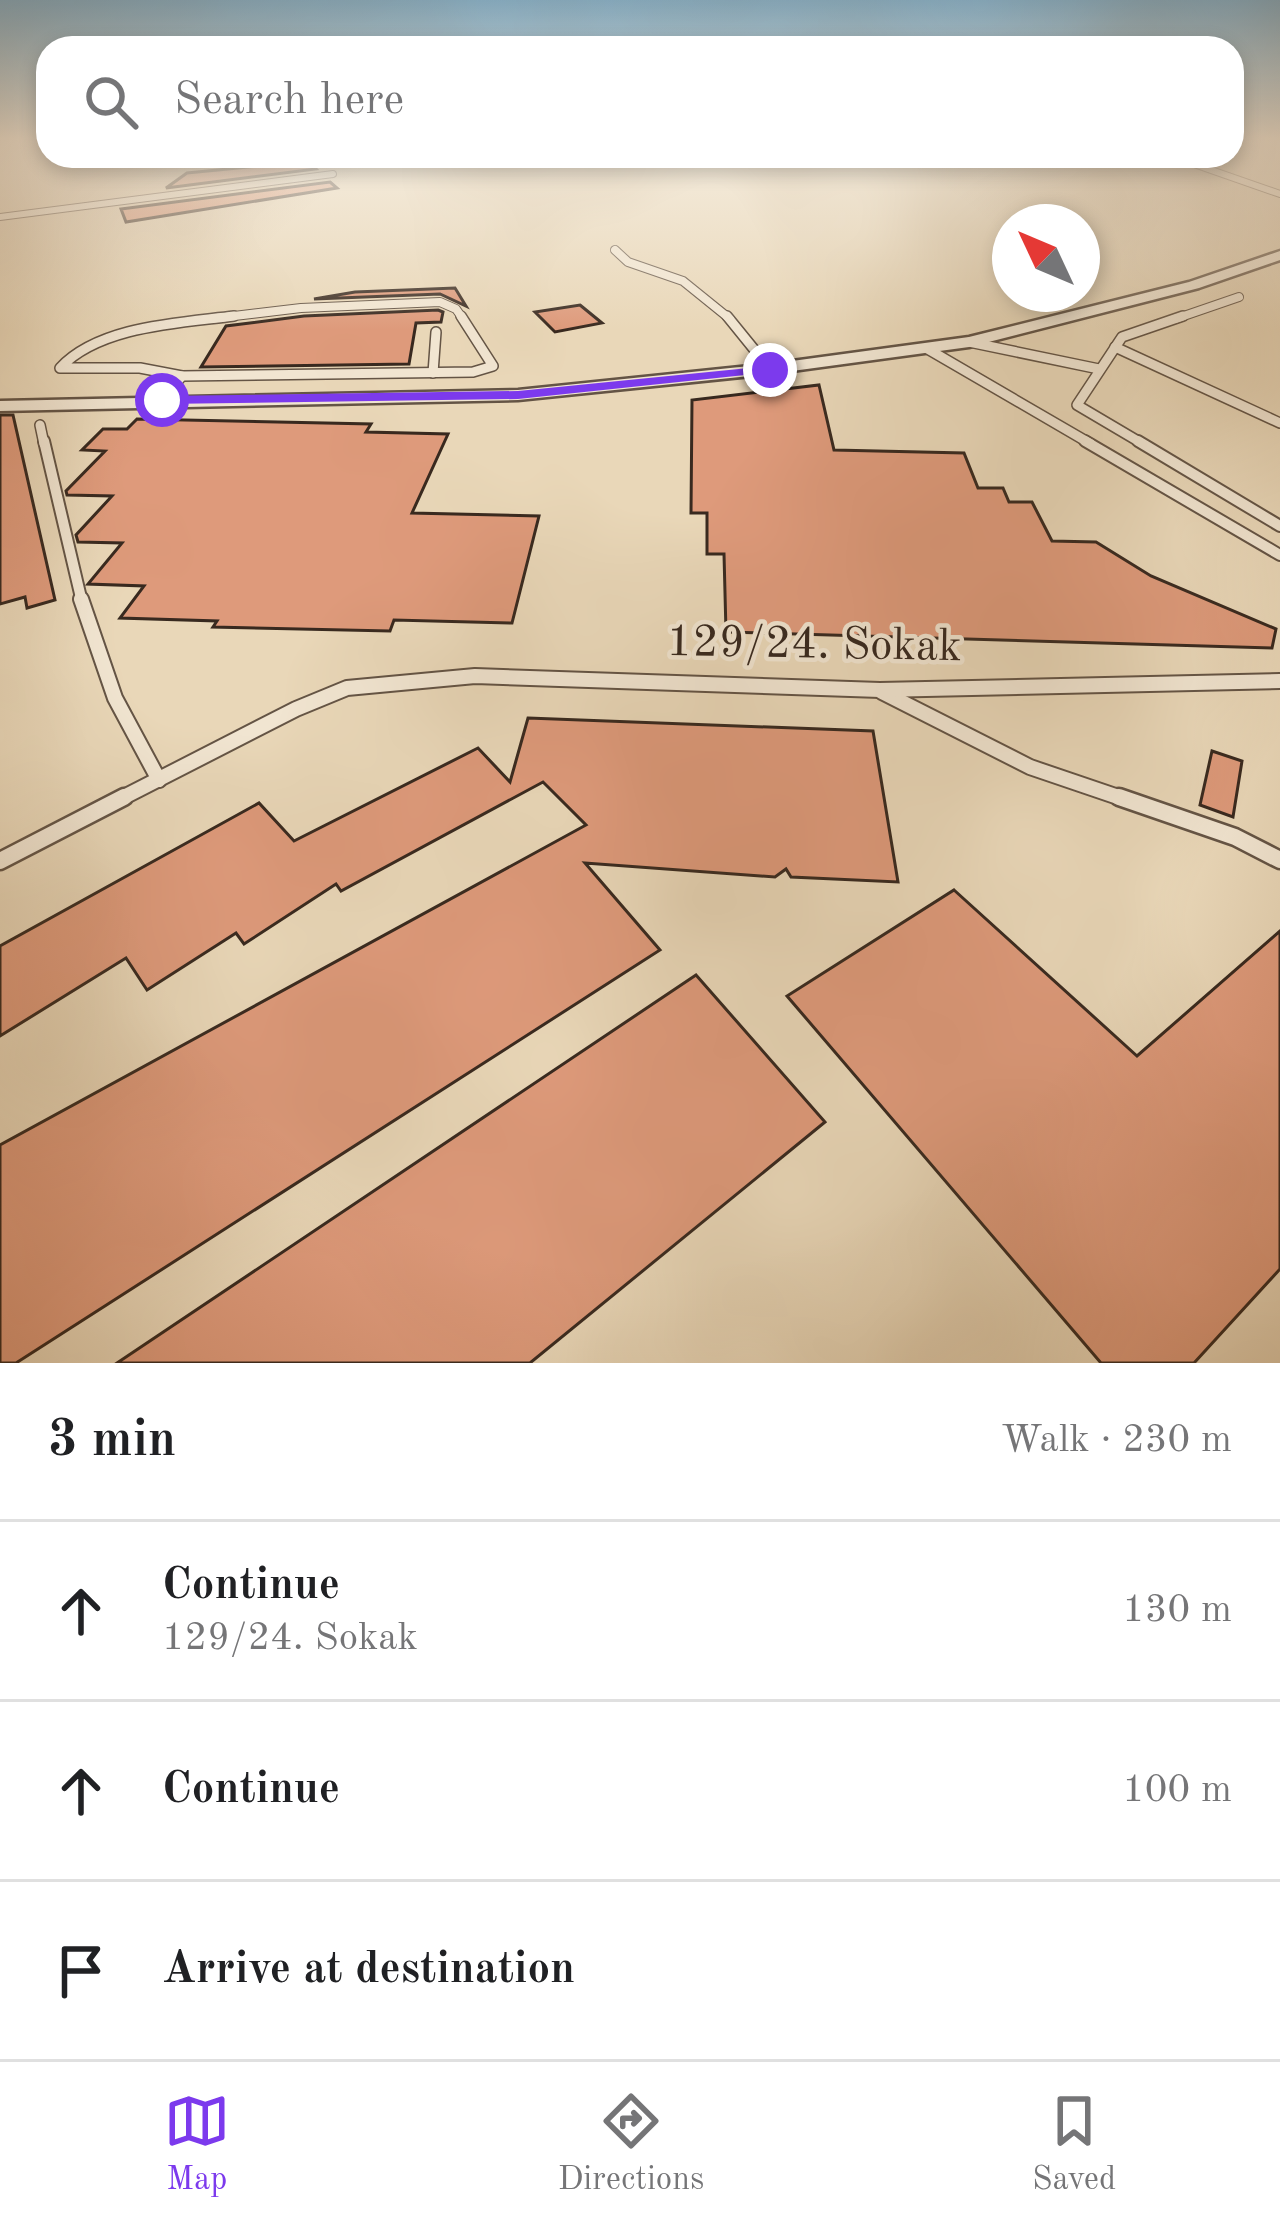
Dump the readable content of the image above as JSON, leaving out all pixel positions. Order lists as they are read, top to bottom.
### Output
{
  "streets": {
    "lane": ["129/24. Sokak"]
  },
  "north": "top left",
  "page": {
    "search": "Search here",
    "heading": ["3 min", "Walk · 230 m"],
    "list": [
      ["Continue", "129/24. Sokak", "130 m"],
      ["Continue", "100 m"],
      "Arrive at destination"
    ],
    "nav": ["Map", "Directions", "Saved"]
  }
}
